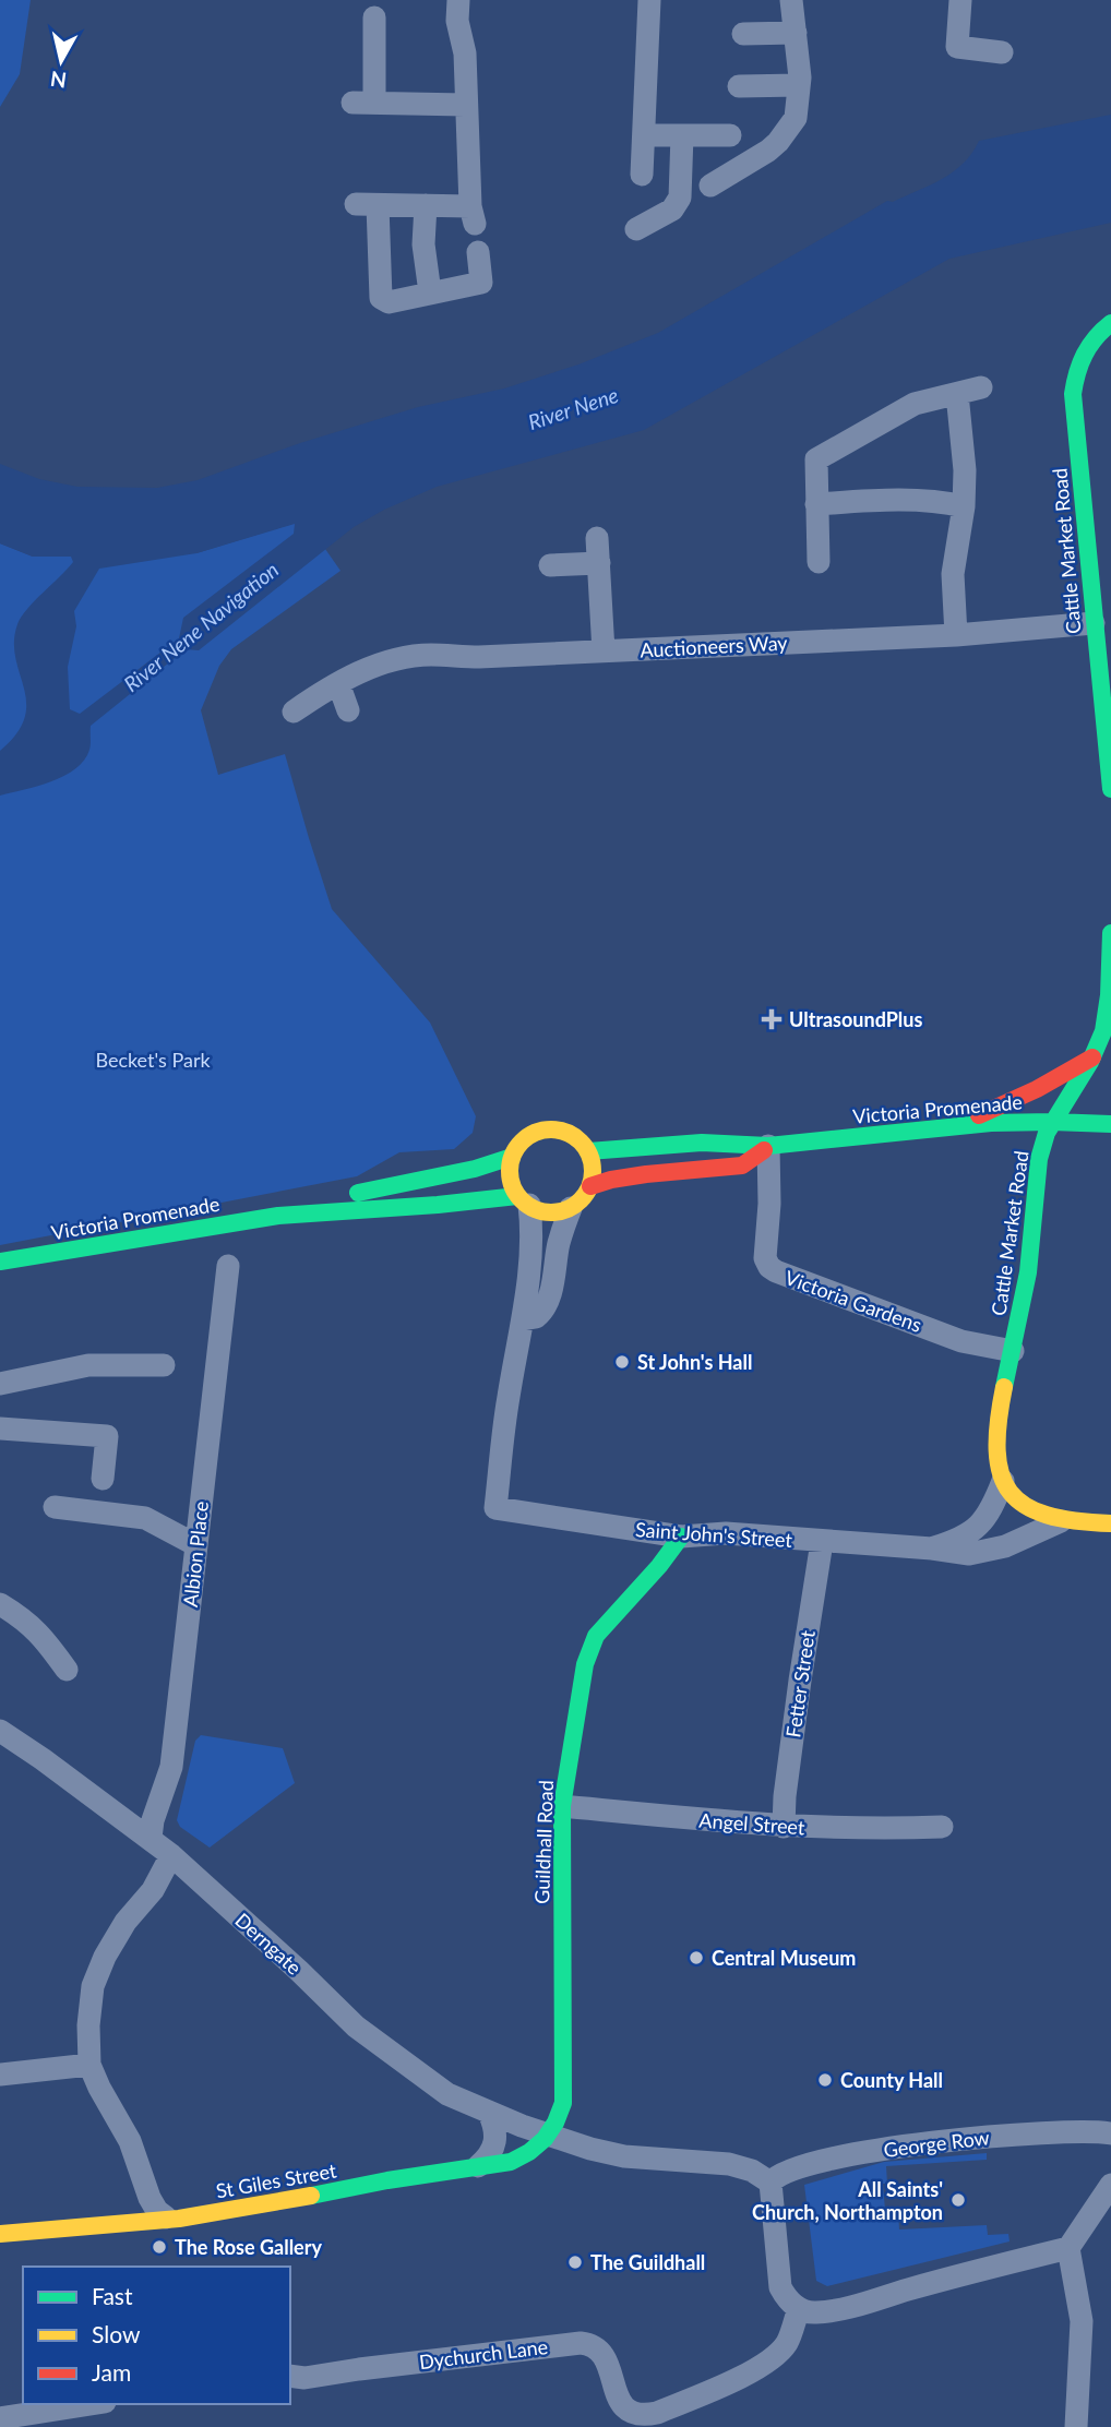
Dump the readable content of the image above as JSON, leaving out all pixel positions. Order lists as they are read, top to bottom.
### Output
{
  "streets": {
    "main road": [
      "Cattle Market Road",
      "Victoria Promenade",
      "Saint John's Street",
      "Guildhall Road",
      "St Giles Street"
    ],
    "street": [
      "Auctioneers Way",
      "Victoria Gardens",
      "Albion Place",
      "Fetter Street",
      "Angel Street",
      "Derngate",
      "George Row",
      "Dychurch Lane"
    ]
  },
  "crossings": [
    ["Cattle Market Road", "Auctioneers Way"],
    ["Cattle Market Road", "Victoria Promenade"],
    ["Cattle Market Road", "Victoria Gardens"],
    ["Cattle Market Road", "Saint John's Street"],
    ["Victoria Promenade", "Victoria Gardens"],
    ["Saint John's Street", "Fetter Street"],
    ["Saint John's Street", "Guildhall Road"],
    ["Albion Place", "Derngate"],
    ["Fetter Street", "Angel Street"],
    ["Angel Street", "Guildhall Road"],
    ["Guildhall Road", "Derngate"],
    ["Guildhall Road", "St Giles Street"],
    ["Derngate", "George Row"],
    ["Derngate", "St Giles Street"]
  ],
  "water": ["River Nene", "River Nene Navigation"],
  "parks": ["Becket's Park"],
  "places": {
    "health": ["UltrasoundPlus"],
    "other": [
      "St John's Hall",
      "Central Museum",
      "County Hall",
      "All Saints' Church, Northampton",
      "The Rose Gallery",
      "The Guildhall"
    ]
  },
  "legend": ["Fast", "Slow", "Jam"],
  "north": "bottom"
}
